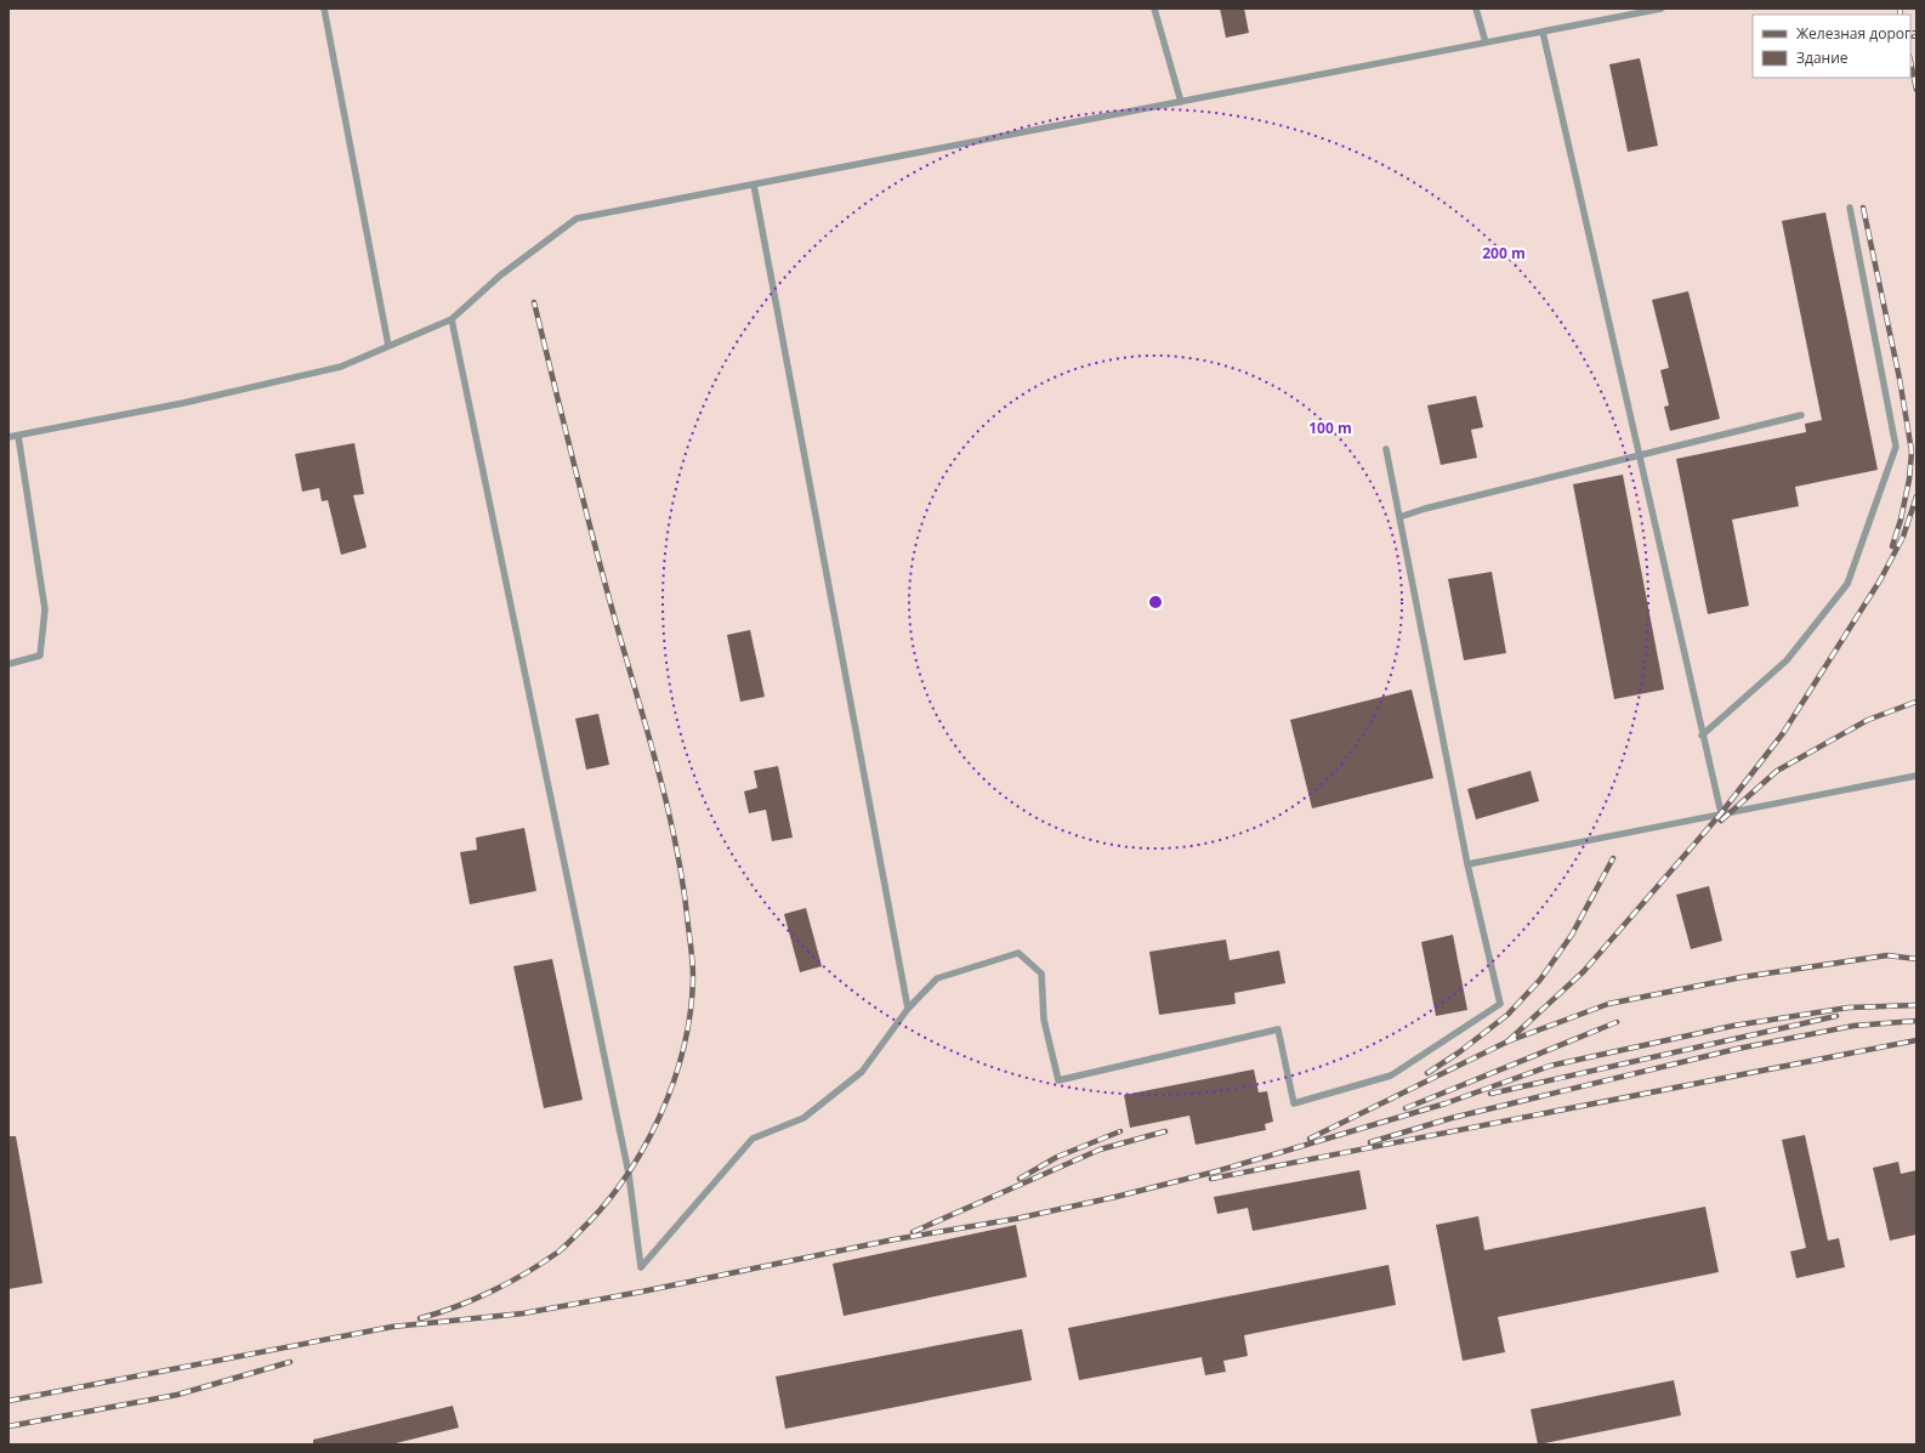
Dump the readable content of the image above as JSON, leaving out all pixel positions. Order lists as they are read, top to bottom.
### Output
{
  "legend": ["Железная дорога", "Здание"],
  "rings": ["200 m", "100 m"]
}
